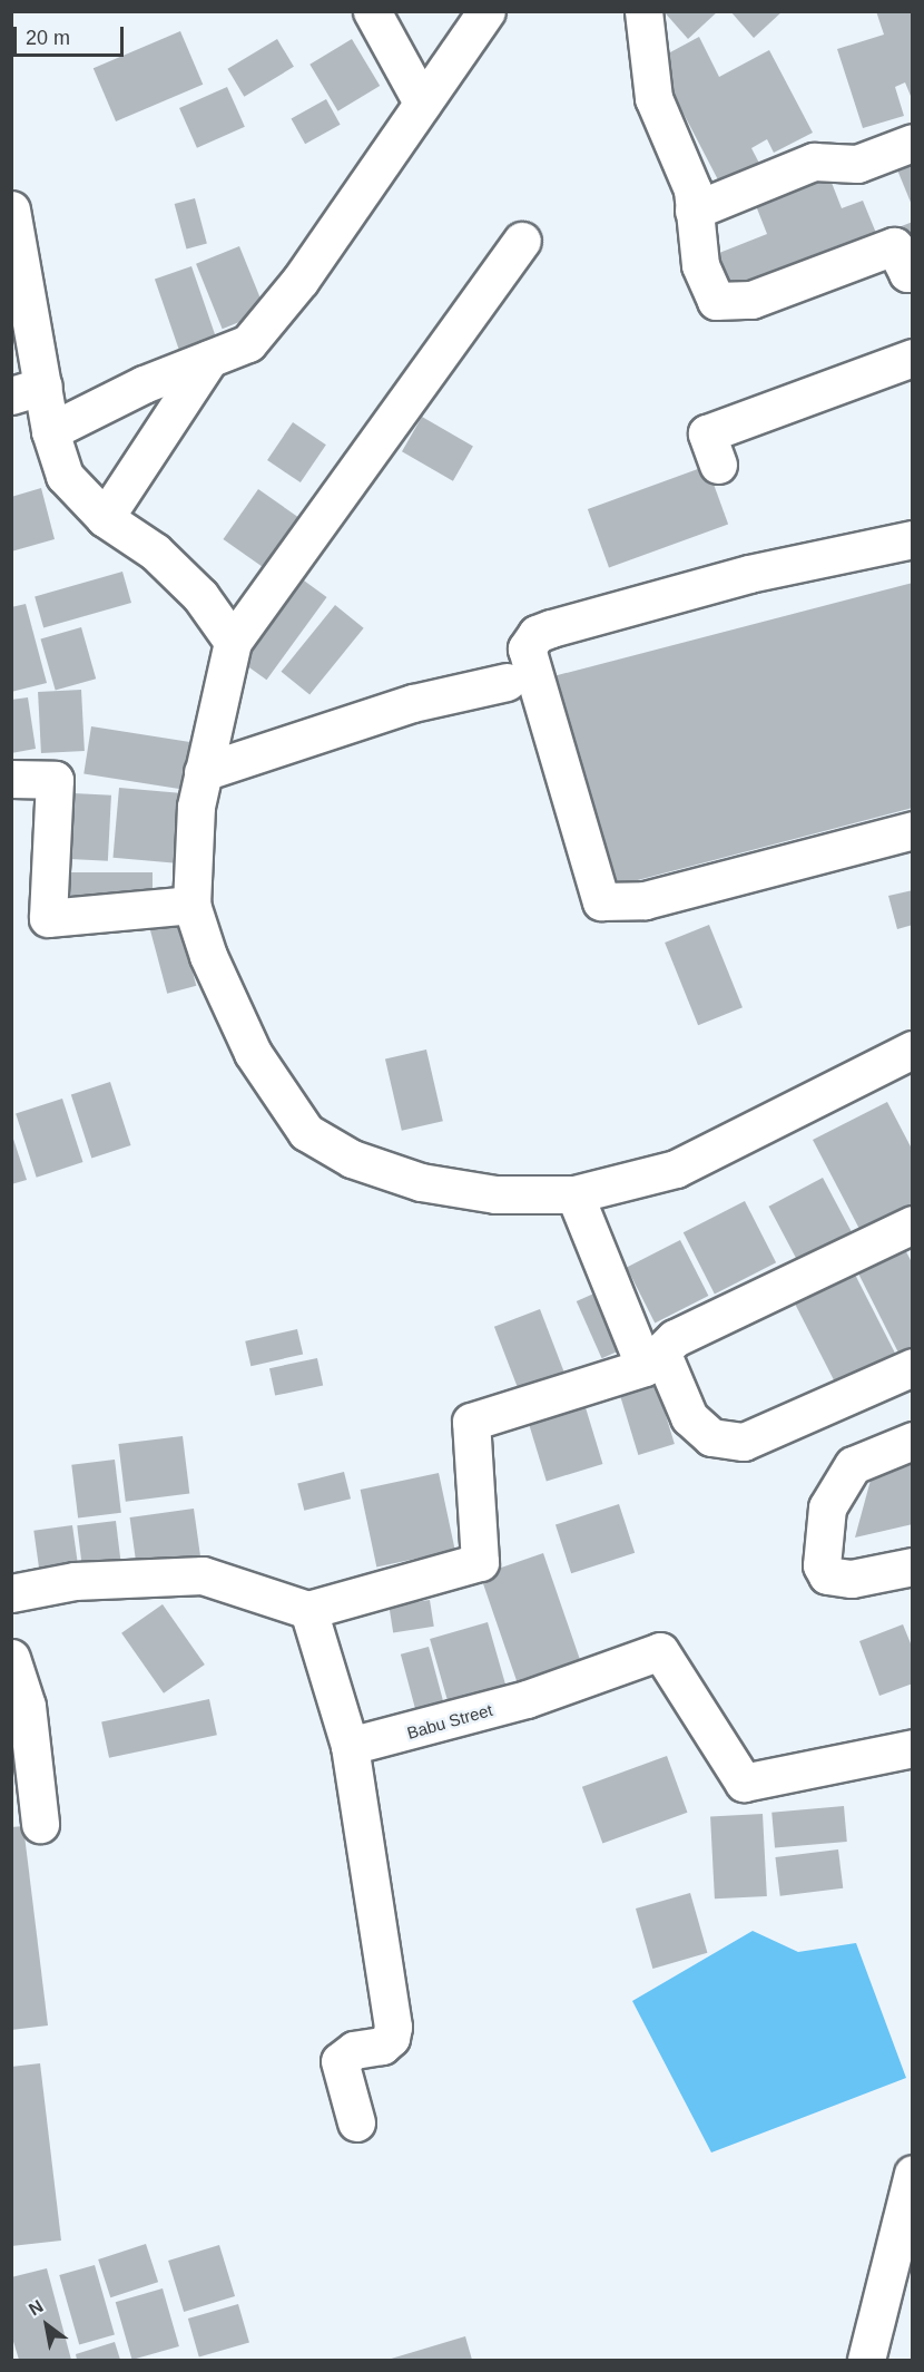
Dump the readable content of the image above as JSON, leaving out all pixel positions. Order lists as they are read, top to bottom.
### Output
{
  "streets": {
    "street": ["Babu Street"]
  },
  "scale_bar": "20 m",
  "north": "top left"
}
